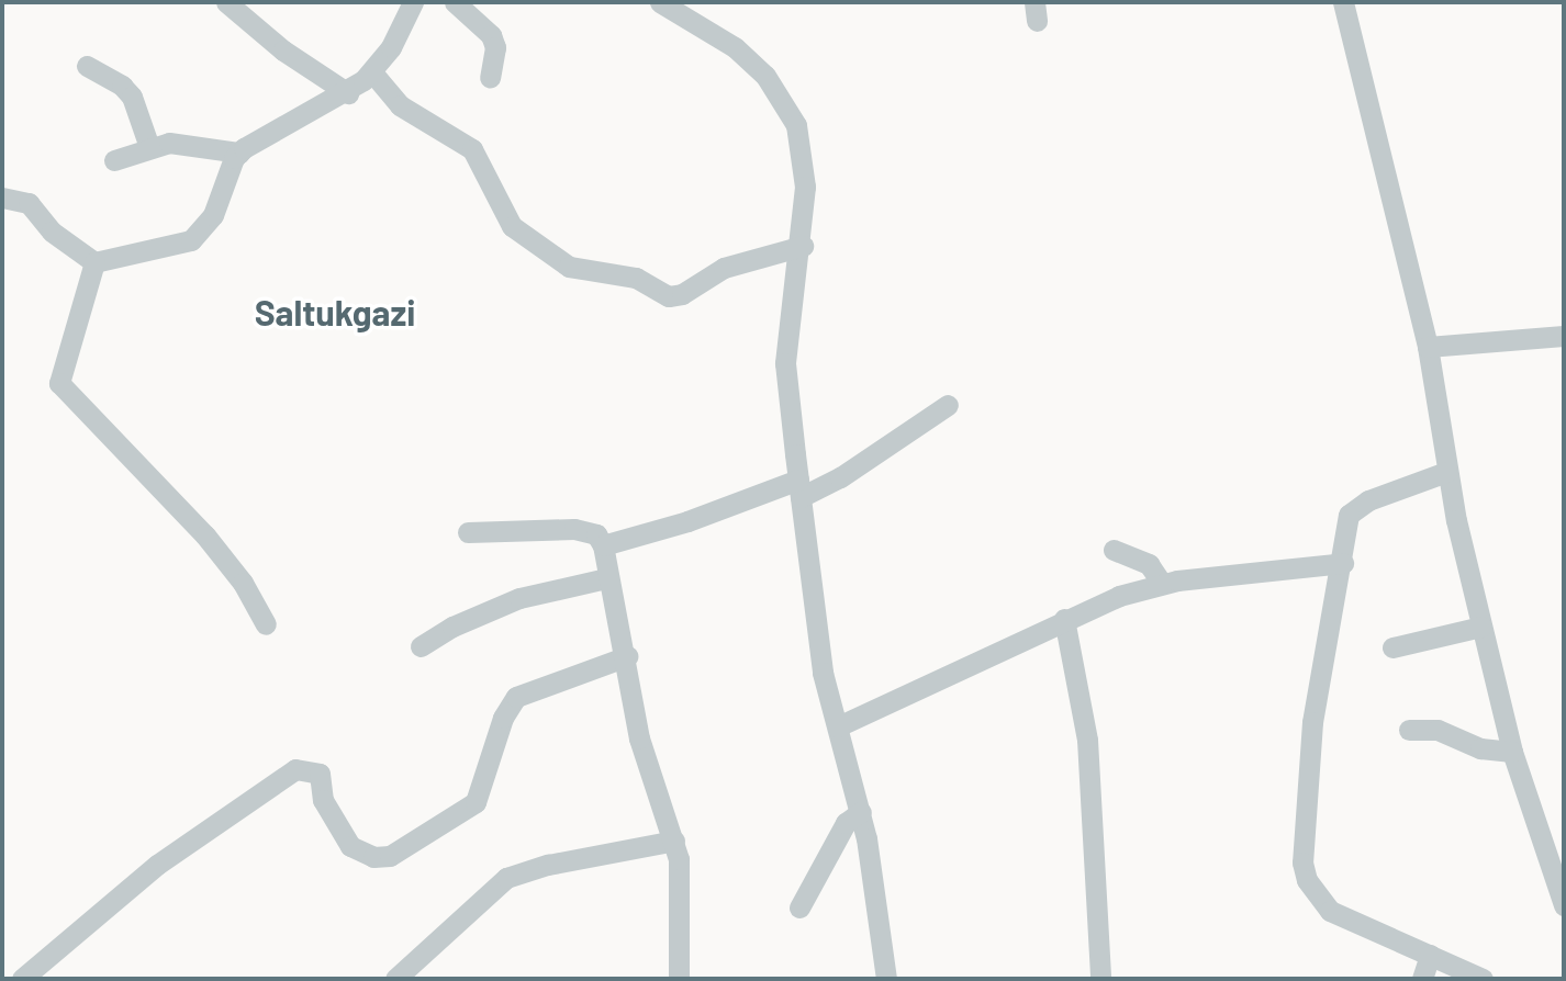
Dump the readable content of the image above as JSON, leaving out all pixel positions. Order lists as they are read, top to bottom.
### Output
{
  "districts": ["Saltukgazi"]
}
